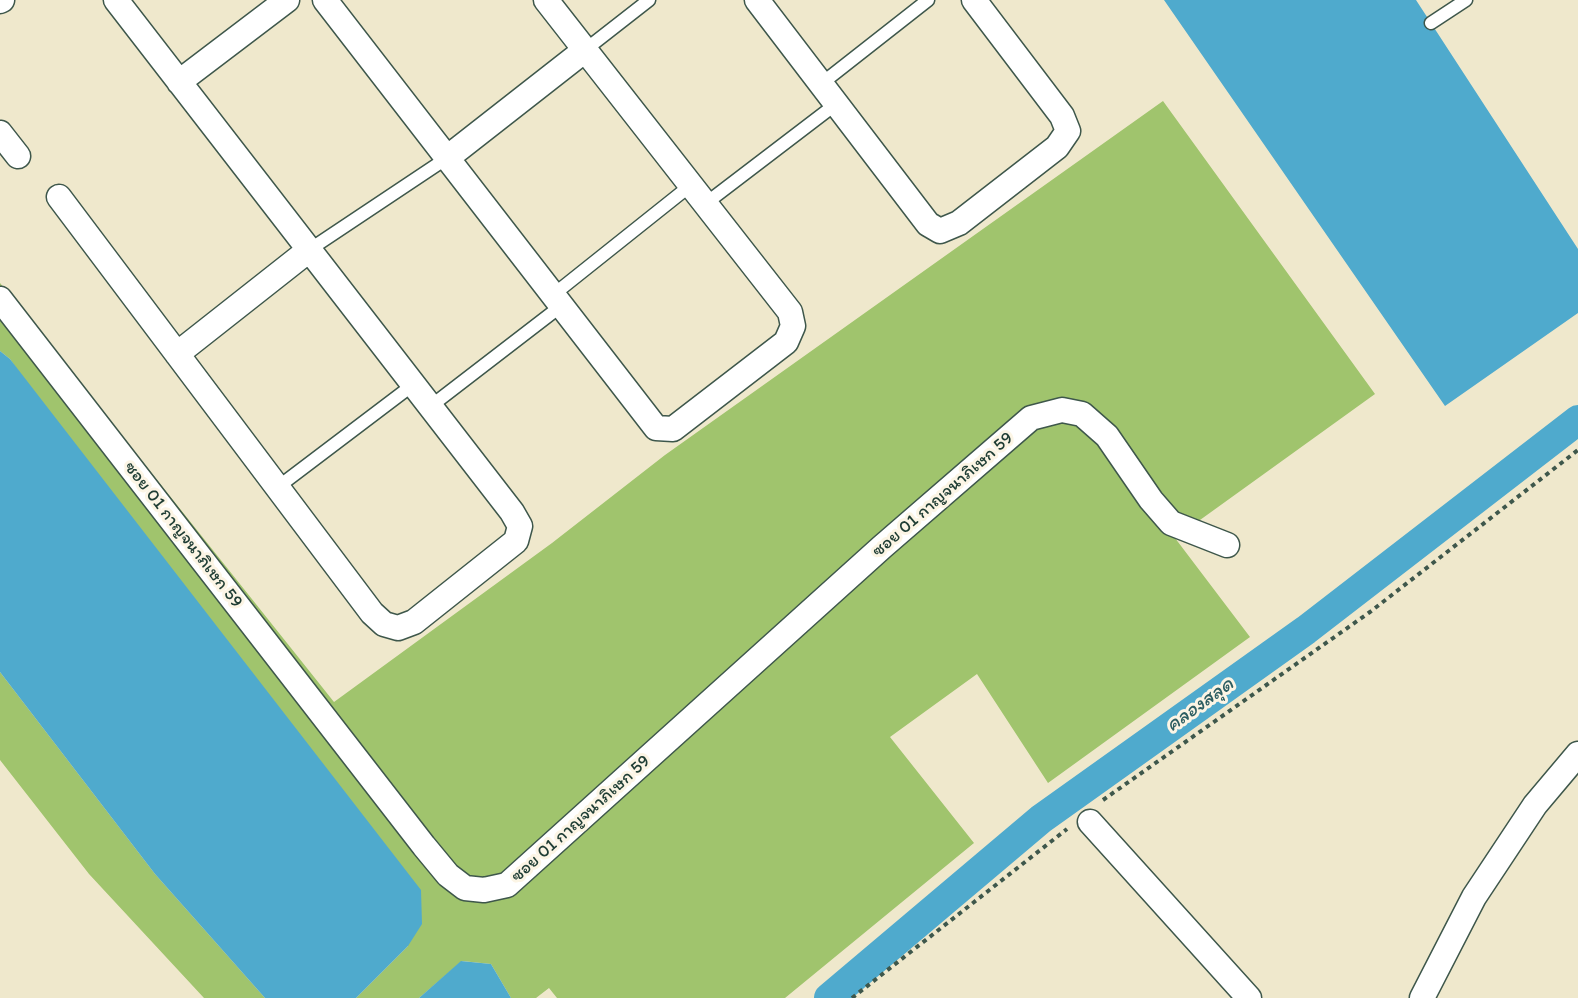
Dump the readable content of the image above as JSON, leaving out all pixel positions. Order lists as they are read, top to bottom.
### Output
{
  "streets": {
    "street": ["ซอย 01 กาญจนาภิเษก 59"]
  },
  "water": ["คลองสลุด"]
}
